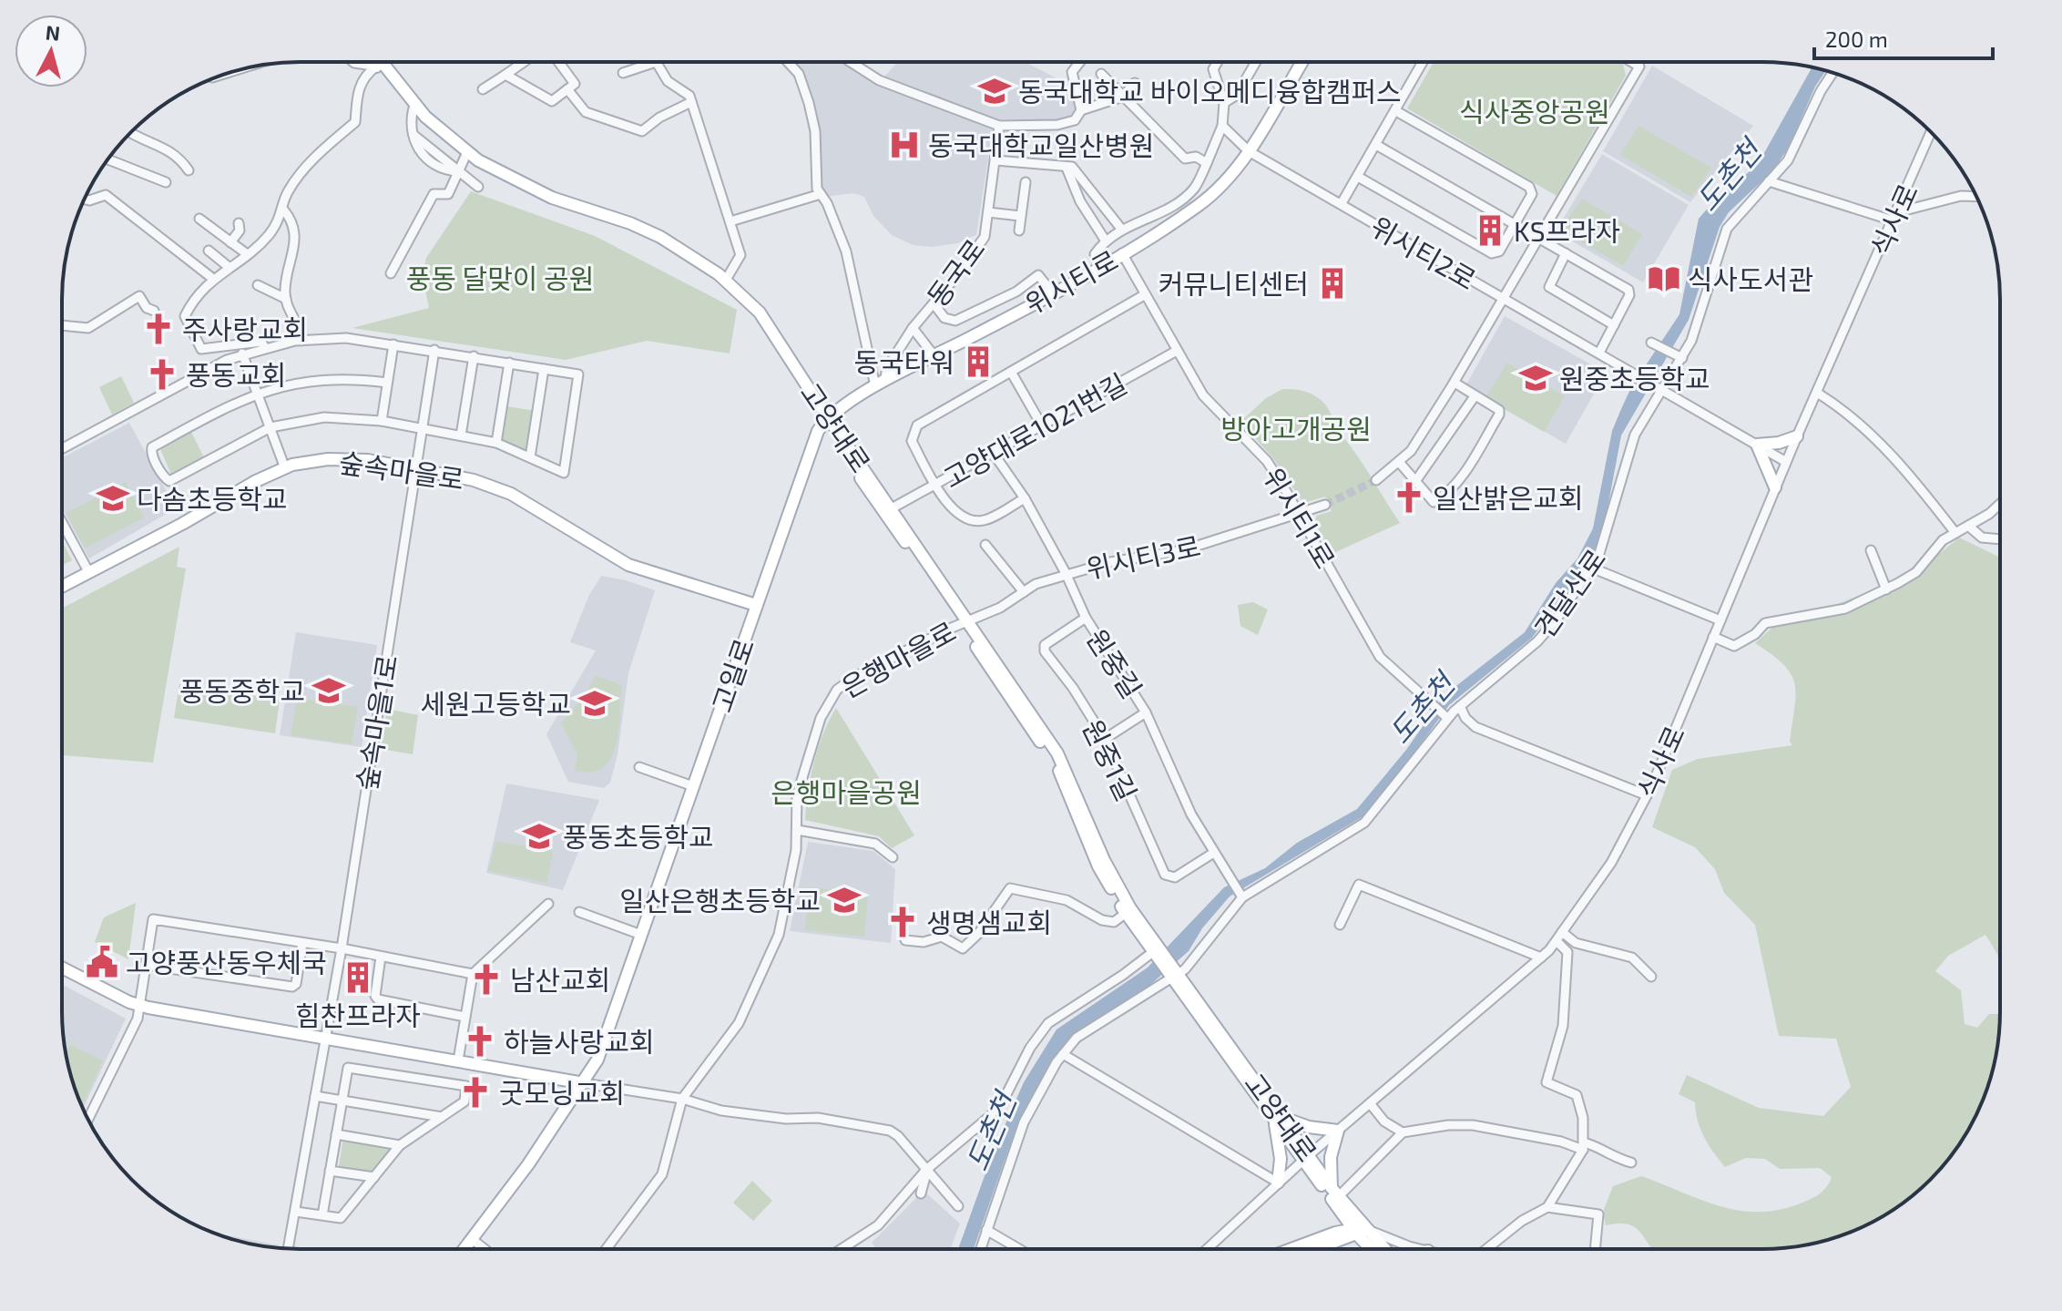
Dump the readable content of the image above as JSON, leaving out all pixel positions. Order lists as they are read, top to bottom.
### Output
{
  "streets": {
    "main road": [
      "위시티로",
      "고양대로",
      "숲속마을로",
      "고일로"
    ],
    "street": [
      "식사로",
      "위시티2로",
      "동국로",
      "고양대로1021번길",
      "위시티1로",
      "위시티3로",
      "견달산로",
      "은행마을로",
      "원중길",
      "숲속마을1로",
      "원중1길"
    ]
  },
  "crossings": [
    ["식사로", "고양대로"],
    ["위시티2로", "위시티로"],
    ["위시티2로", "견달산로"],
    ["동국로", "위시티로"],
    ["위시티로", "고양대로"],
    ["위시티로", "위시티1로"],
    ["위시티로", "고일로"],
    ["고양대로", "고양대로1021번길"],
    ["고양대로", "위시티3로"],
    ["고양대로", "견달산로"],
    ["고양대로", "은행마을로"],
    ["고양대로", "고일로"],
    ["고양대로1021번길", "위시티1로"],
    ["고양대로1021번길", "원중길"],
    ["숲속마을로", "고일로"],
    ["숲속마을로", "숲속마을1로"],
    ["위시티1로", "위시티3로"],
    ["위시티1로", "견달산로"],
    ["위시티3로", "은행마을로"],
    ["위시티3로", "원중길"],
    ["견달산로", "원중길"],
    ["원중길", "원중1길"]
  ],
  "water": ["도촌천"],
  "parks": [
    "식사중앙공원",
    "풍동 달맞이 공원",
    "방아고개공원",
    "은행마을공원"
  ],
  "places": {
    "school or university": [
      "동국대학교 바이오메디융합캠퍼스",
      "원중초등학교",
      "다솜초등학교",
      "풍동중학교",
      "세원고등학교",
      "풍동초등학교",
      "일산은행초등학교"
    ],
    "hospital": ["동국대학교일산병원"],
    "building": [
      "KS프라자",
      "커뮤니티센터",
      "동국타워",
      "힘찬프라자"
    ],
    "library": ["식사도서관"],
    "church": [
      "주사랑교회",
      "풍동교회",
      "일산밝은교회",
      "생명샘교회",
      "남산교회",
      "하늘사랑교회",
      "굿모닝교회"
    ],
    "public building": ["고양풍산동우체국"]
  },
  "scale_bar": "200 m",
  "north": "top"
}
